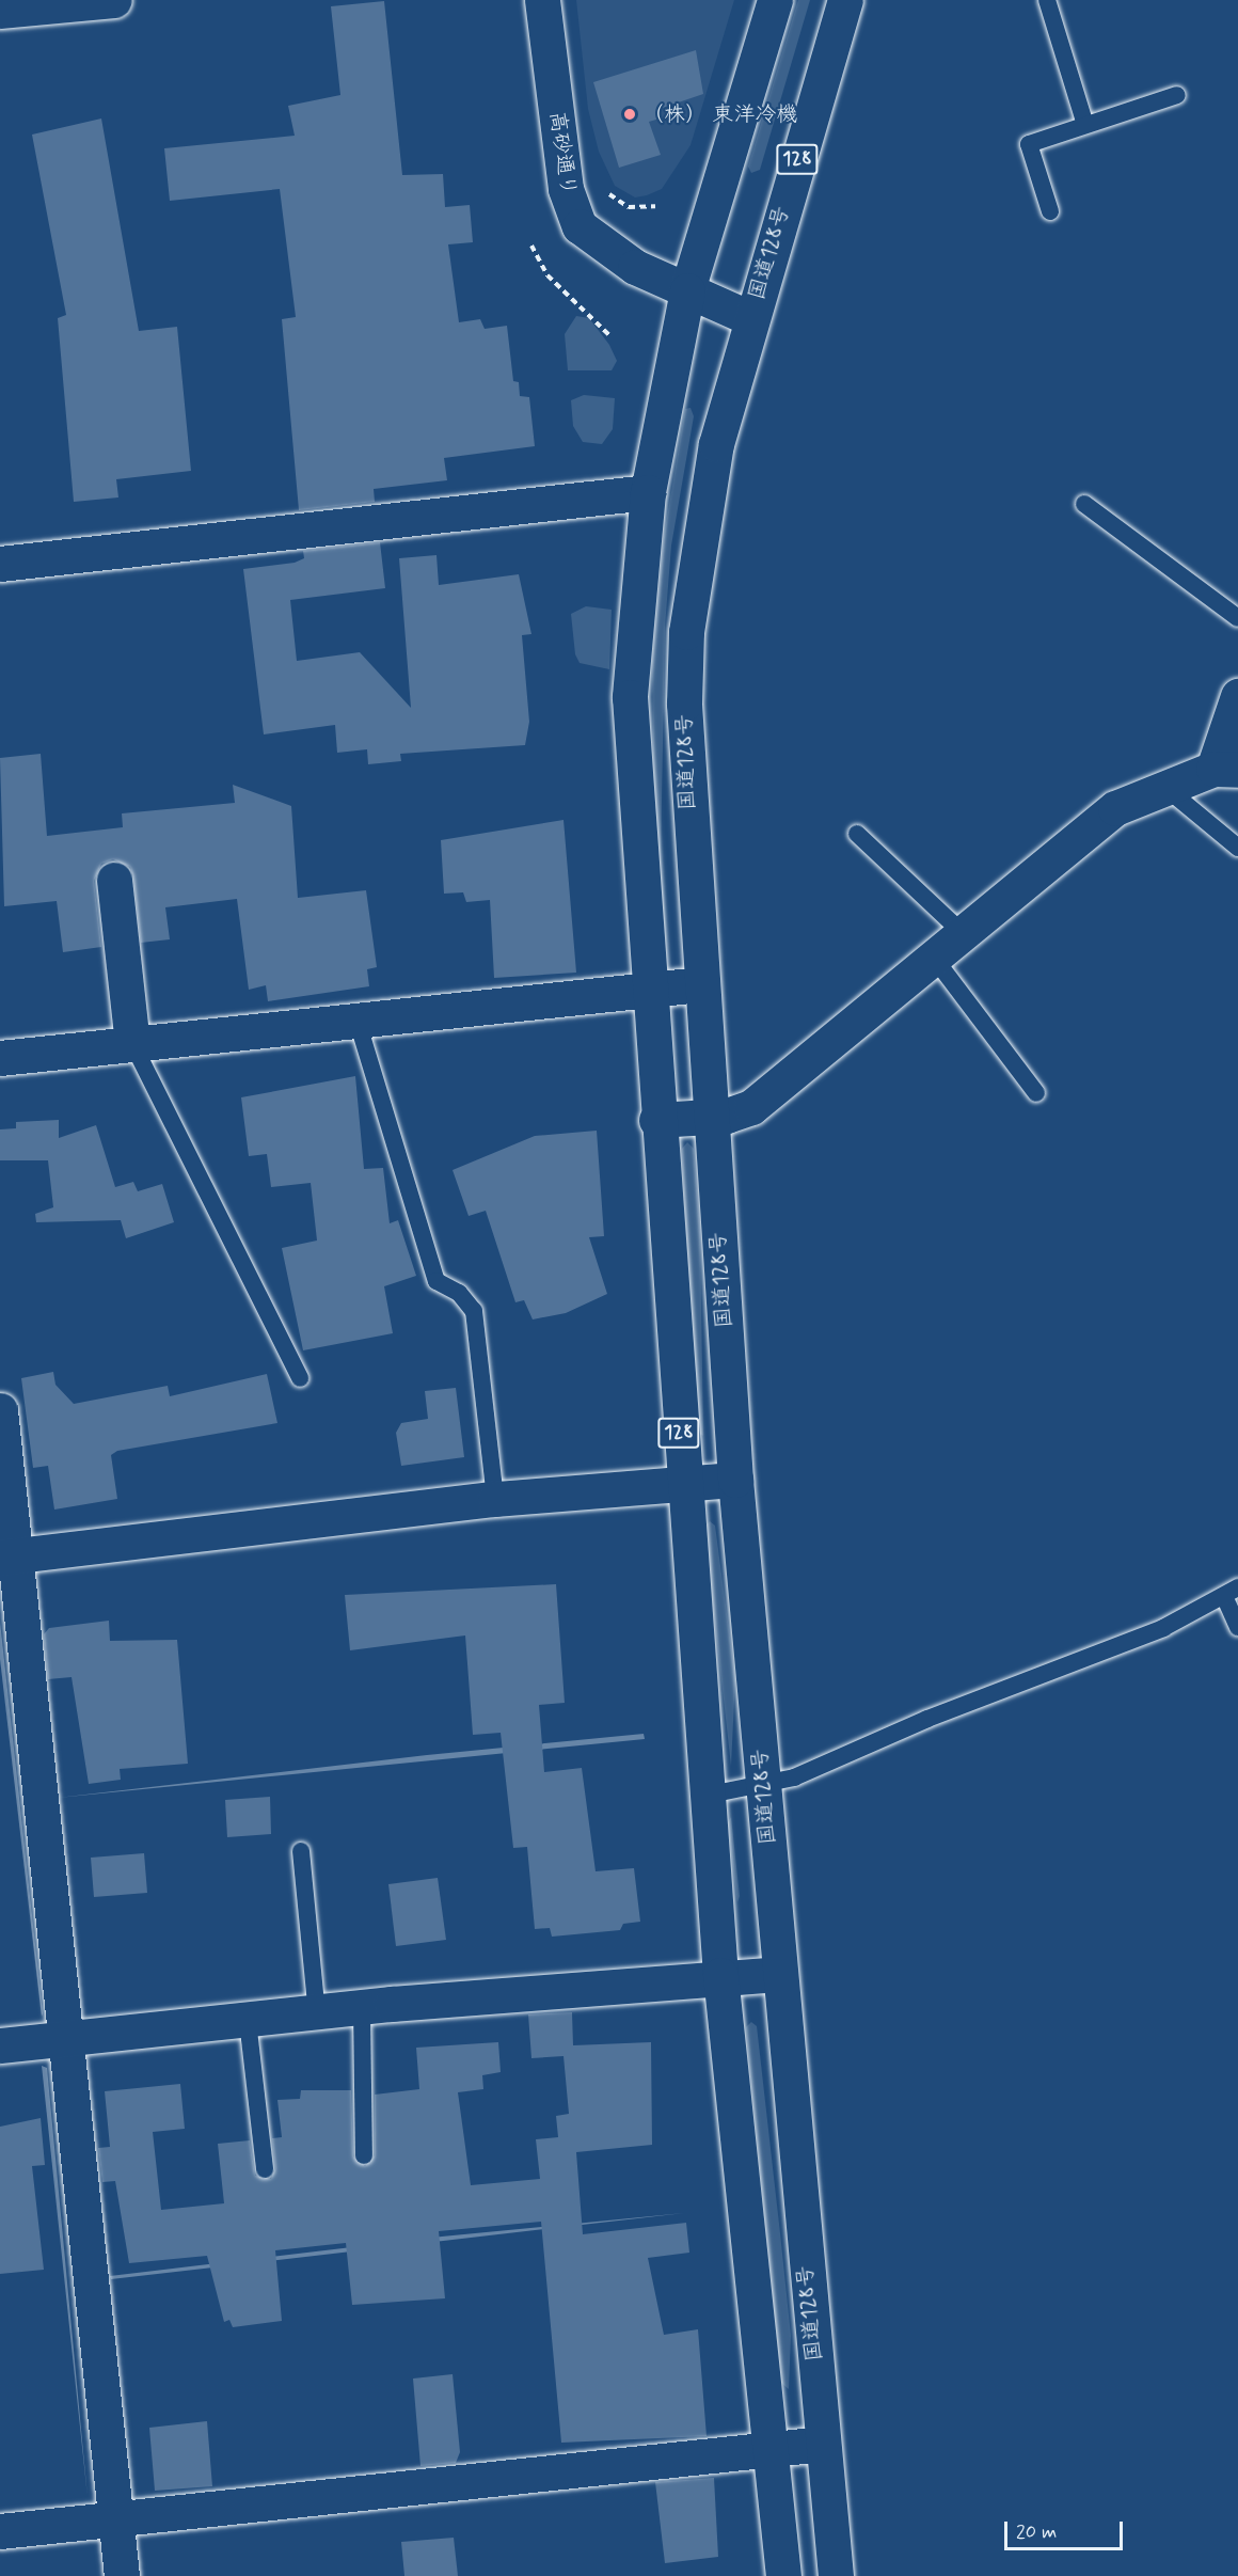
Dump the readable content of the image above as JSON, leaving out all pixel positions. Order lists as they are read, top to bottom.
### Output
{
  "streets": {
    "main road": ["高砂通り", "128", "国道128号"]
  },
  "crossings": [
    ["高砂通り", "128"],
    ["高砂通り", "国道128号"]
  ],
  "places": ["（株） 東洋冷機"],
  "scale_bar": "20 m"
}
